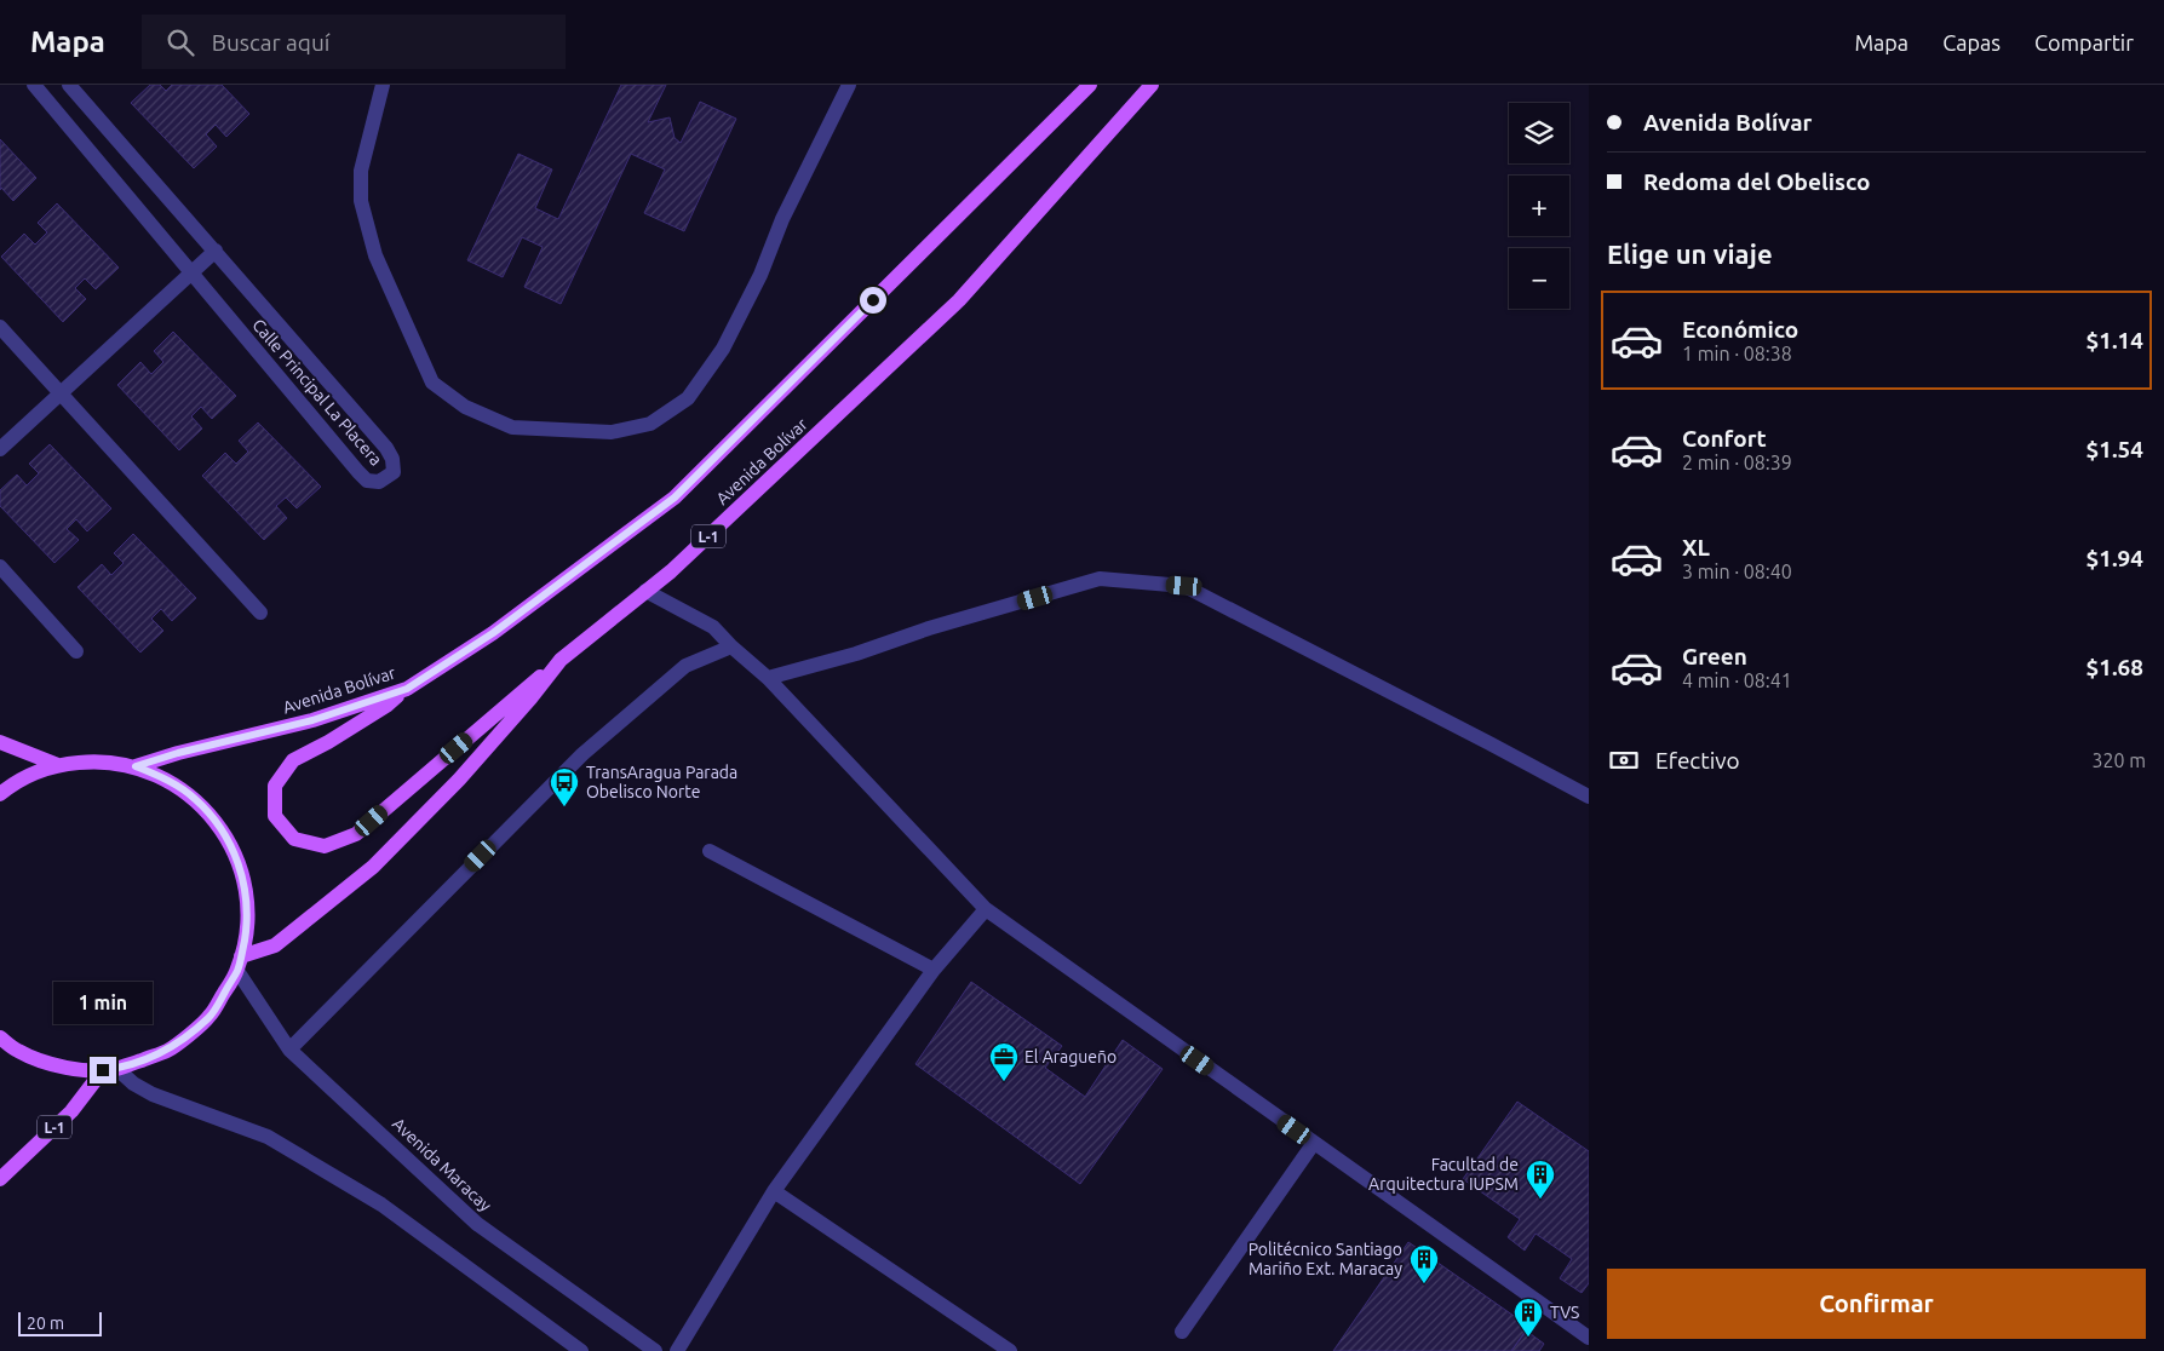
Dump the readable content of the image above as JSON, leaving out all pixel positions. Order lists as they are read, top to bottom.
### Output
{
  "streets": {
    "main road": ["Avenida Bolívar", "L-1"],
    "street": ["Calle Principal La Placera", "Avenida Maracay"]
  },
  "crossings": [
    ["Avenida Bolívar", "Avenida Maracay"]
  ],
  "places": {
    "bus stop": ["TransAragua Parada Obelisco Norte"],
    "office": ["El Aragueño"],
    "building": ["Facultad de Arquitectura IUPSM", "Politécnico Santiago Mariño Ext. Maracay", "TVS"]
  },
  "scale_bar": "20 m",
  "page": {
    "header": "Mapa",
    "search": "Buscar aquí",
    "nav": ["Mapa", "Capas", "Compartir"],
    "banner": ["Avenida Bolívar", "Redoma del Obelisco"],
    "map_buttons": ["+", "−"],
    "heading": "Elige un viaje",
    "list": [
      {
        "name": "Económico",
        "note": "1 min · 08:38",
        "value": "$1.14"
      },
      {
        "name": "Confort",
        "note": "2 min · 08:39",
        "value": "$1.54"
      },
      {
        "name": "XL",
        "note": "3 min · 08:40",
        "value": "$1.94"
      },
      {
        "name": "Green",
        "note": "4 min · 08:41",
        "value": "$1.68"
      }
    ],
    "pay": ["Efectivo", "320 m"],
    "bubble": "1 min",
    "buttons": "Confirmar",
    "scale": "20 m"
  }
}
